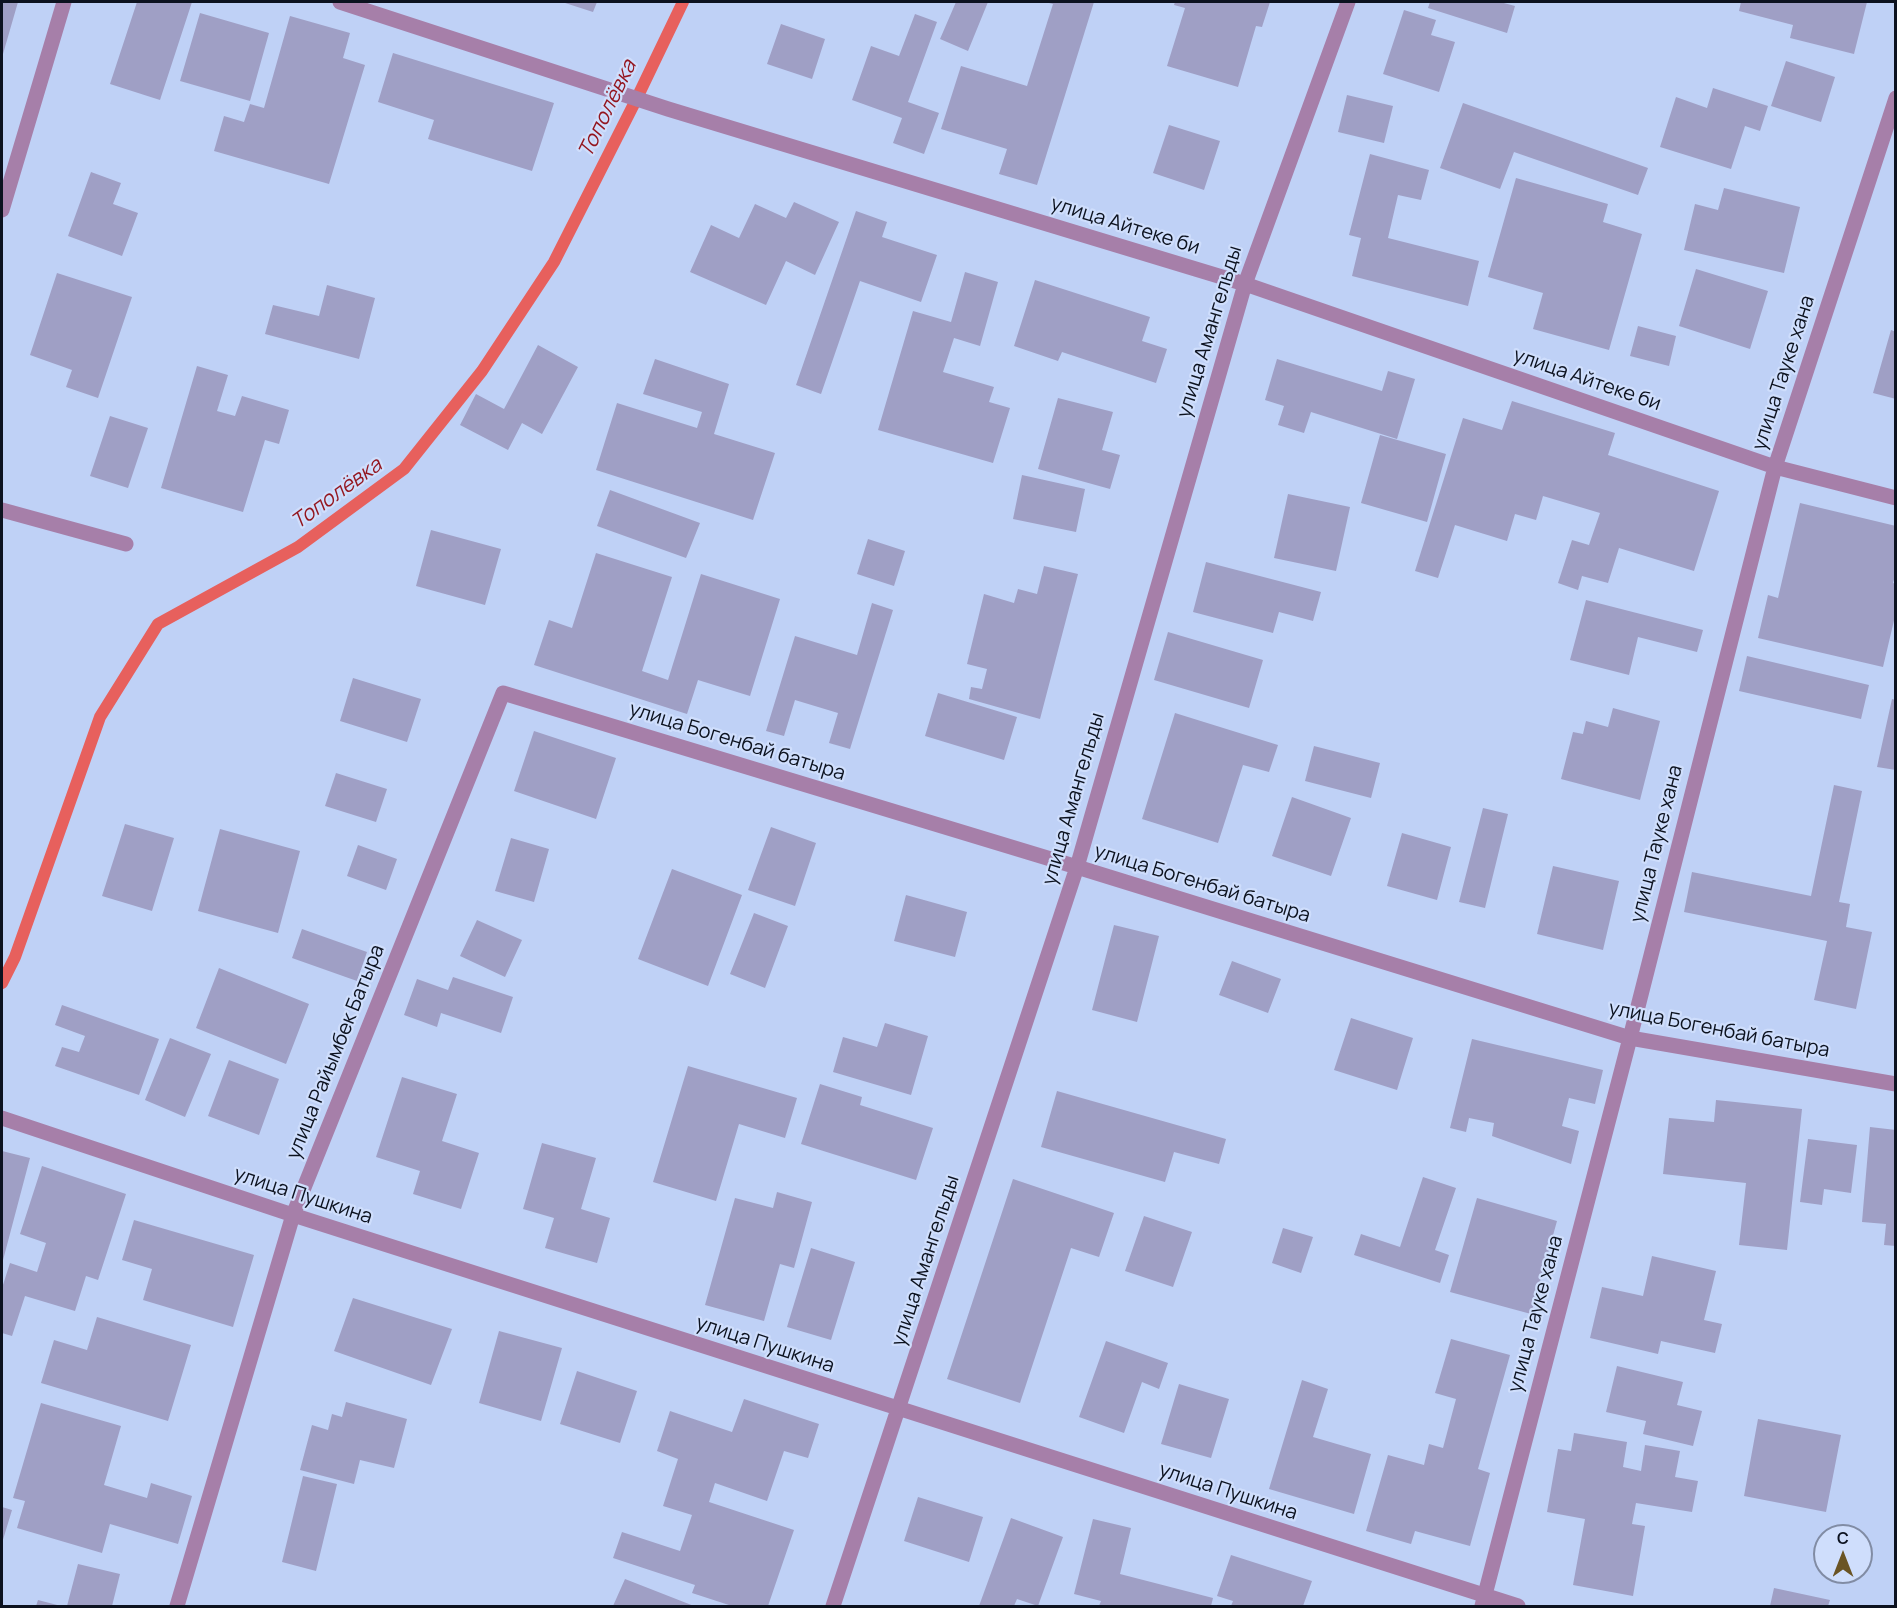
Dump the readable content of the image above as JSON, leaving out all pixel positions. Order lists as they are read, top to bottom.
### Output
{
  "streets": {
    "street": [
      "улица Айтеке би",
      "улица Амангельды",
      "улица Тауке хана",
      "улица Богенбай батыра",
      "улица Райымбек Батыра",
      "улица Пушкина"
    ]
  },
  "crossings": [
    ["улица Айтеке би", "улица Амангельды"],
    ["улица Айтеке би", "улица Тауке хана"],
    ["улица Амангельды", "улица Богенбай батыра"],
    ["улица Амангельды", "улица Пушкина"],
    ["улица Тауке хана", "улица Богенбай батыра"],
    ["улица Тауке хана", "улица Пушкина"],
    ["улица Богенбай батыра", "улица Райымбек Батыра"],
    ["улица Райымбек Батыра", "улица Пушкина"]
  ],
  "water": ["Тополёвка"],
  "north": "top"
}
